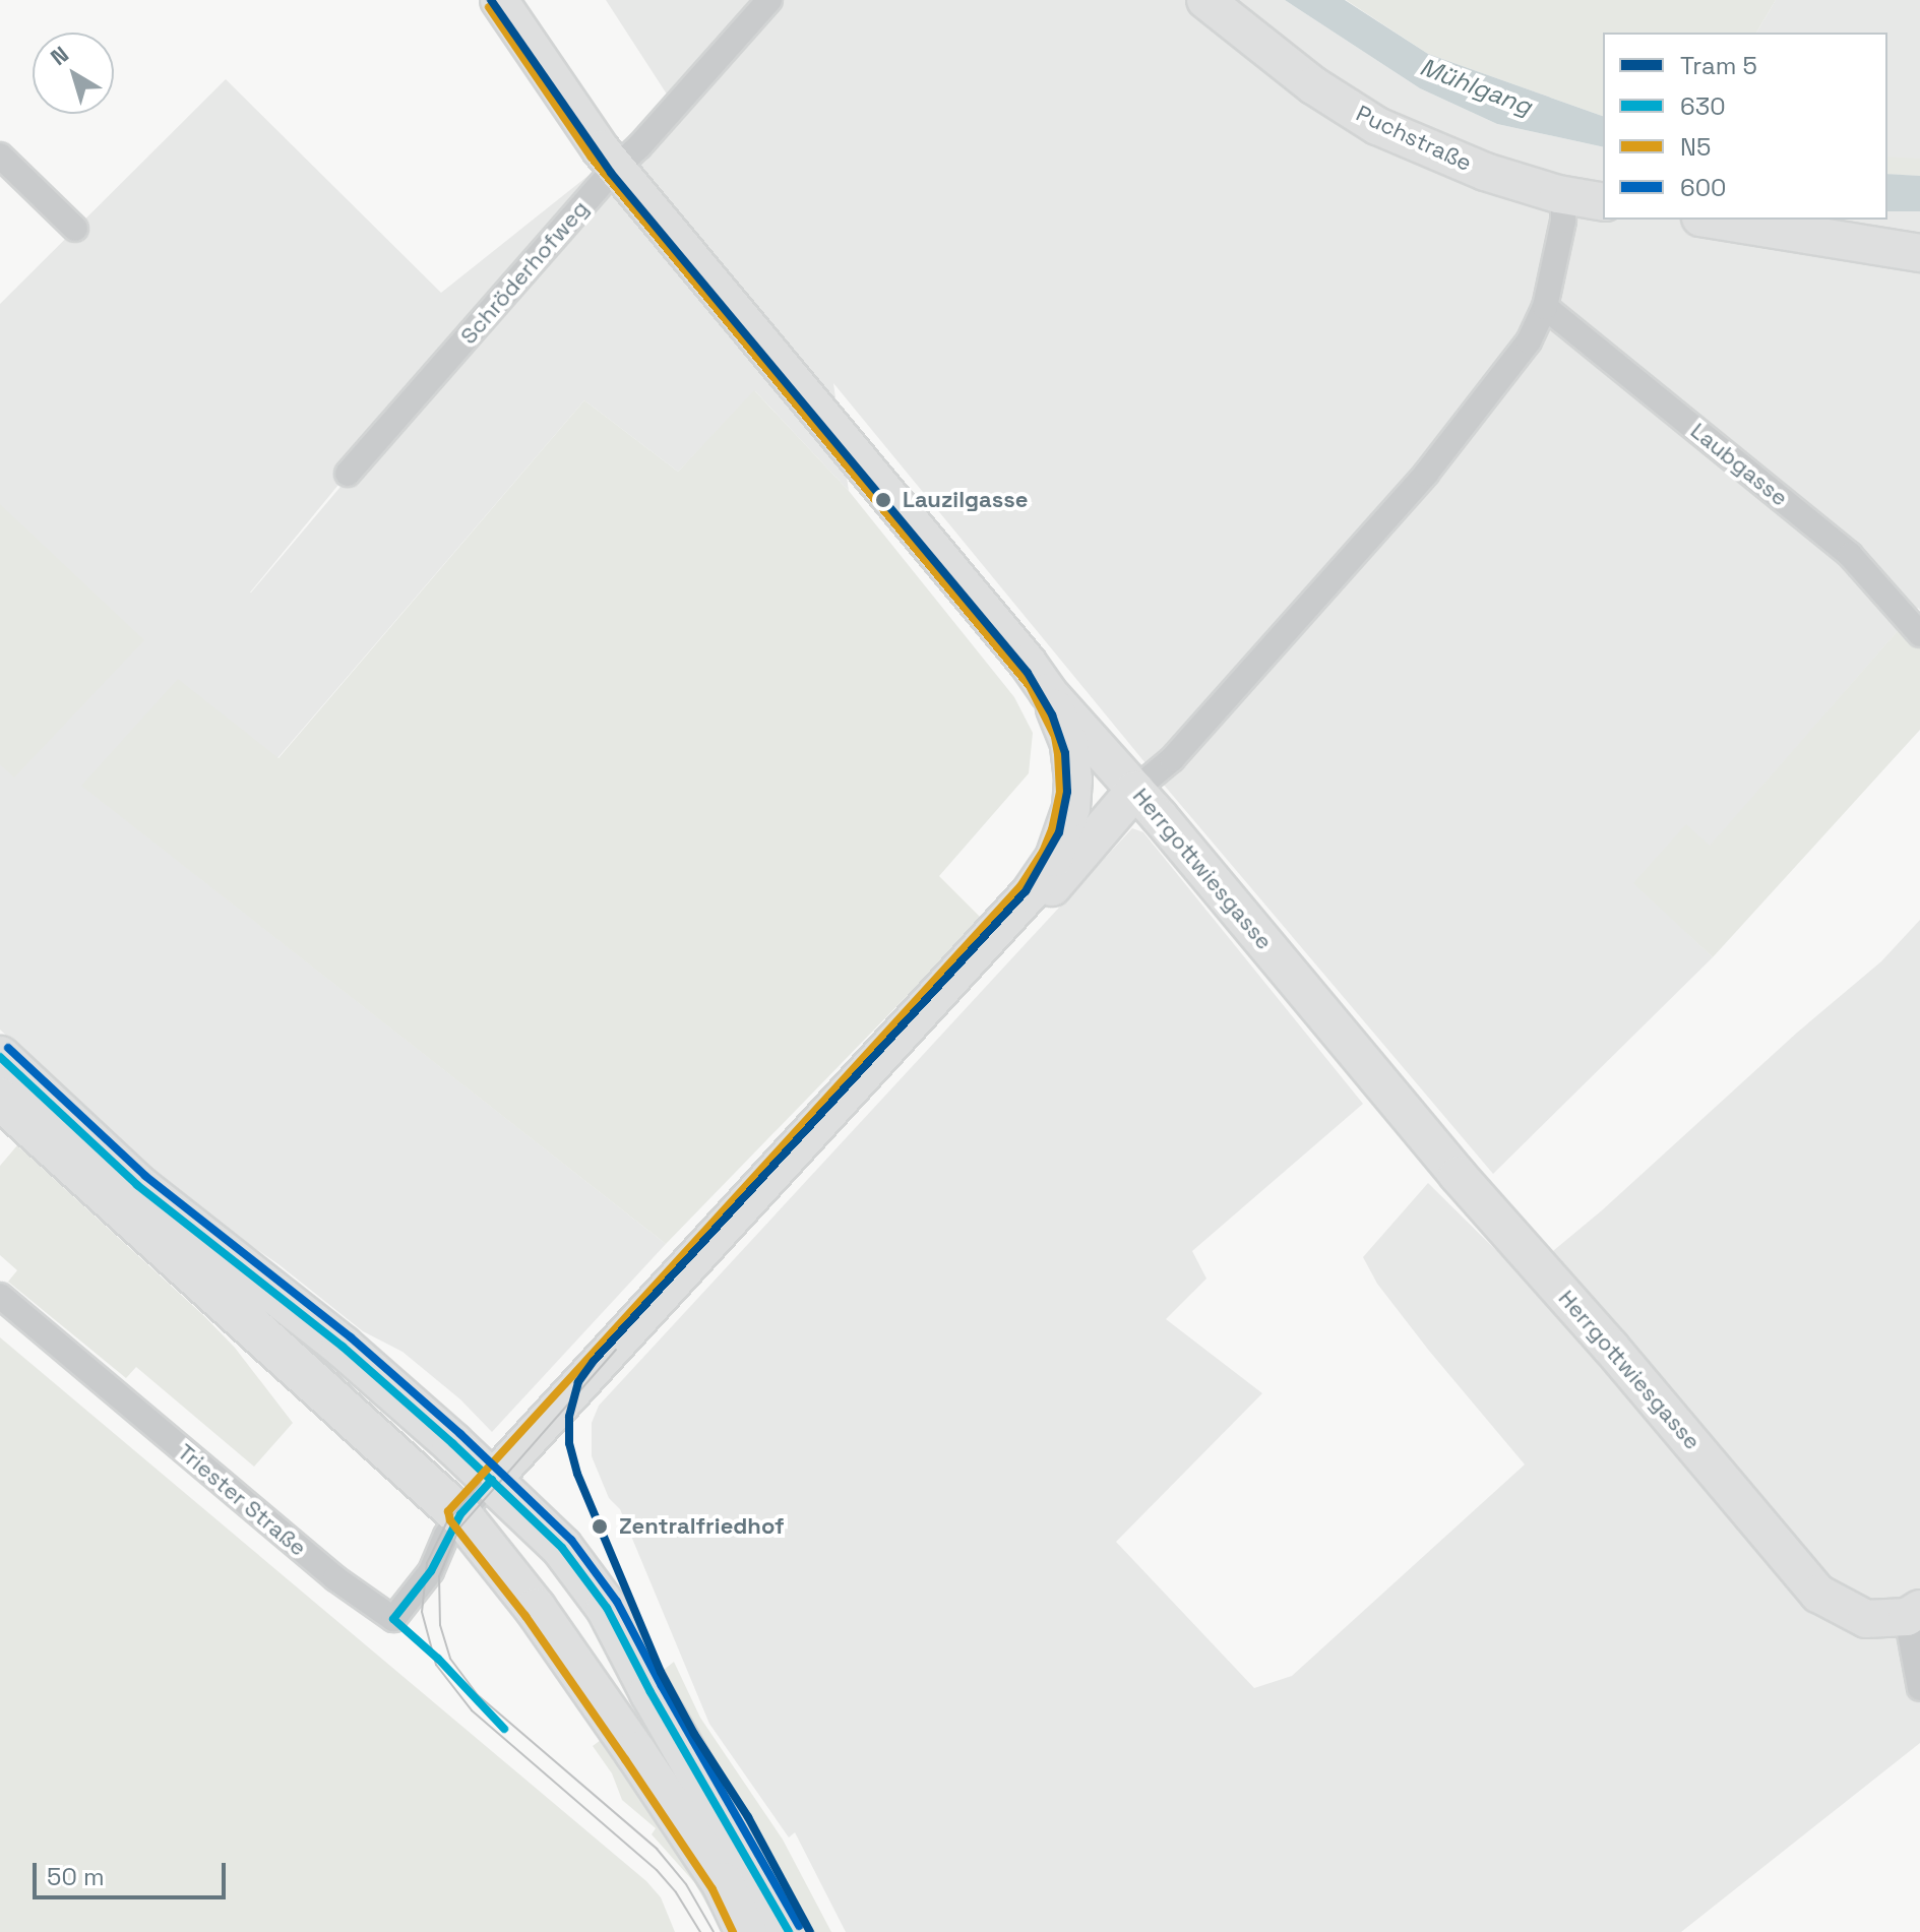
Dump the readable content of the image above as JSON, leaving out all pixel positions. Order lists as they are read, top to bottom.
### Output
{
  "streets": {
    "street": [
      "Puchstraße",
      "Schröderhofweg",
      "Laubgasse",
      "Herrgottwiesgasse",
      "Triester Straße"
    ]
  },
  "crossings": [
    ["Schröderhofweg", "Herrgottwiesgasse"]
  ],
  "water": ["Mühlgang"],
  "places": ["Lauzilgasse", "Zentralfriedhof"],
  "lines": [
    "tram line 5",
    "transit line N5",
    "transit line 600",
    "transit line 630"
  ],
  "legend": [
    "Tram 5",
    "630",
    "N5",
    "600"
  ],
  "scale_bar": "50 m",
  "north": "top left"
}
